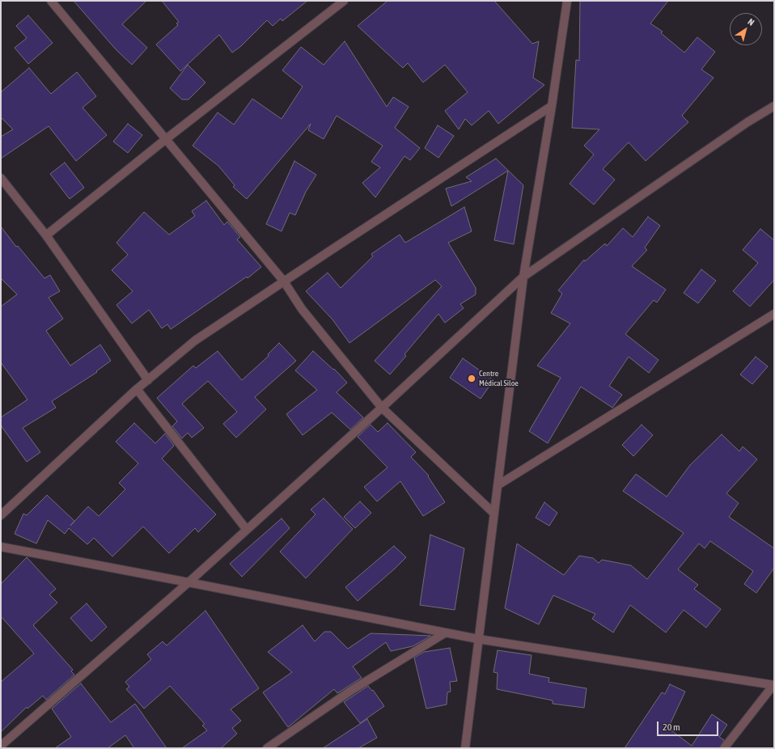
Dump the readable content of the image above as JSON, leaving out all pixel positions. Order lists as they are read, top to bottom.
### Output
{
  "places": ["Centre Médical Siloe"],
  "scale_bar": "20 m",
  "north": "top right"
}
